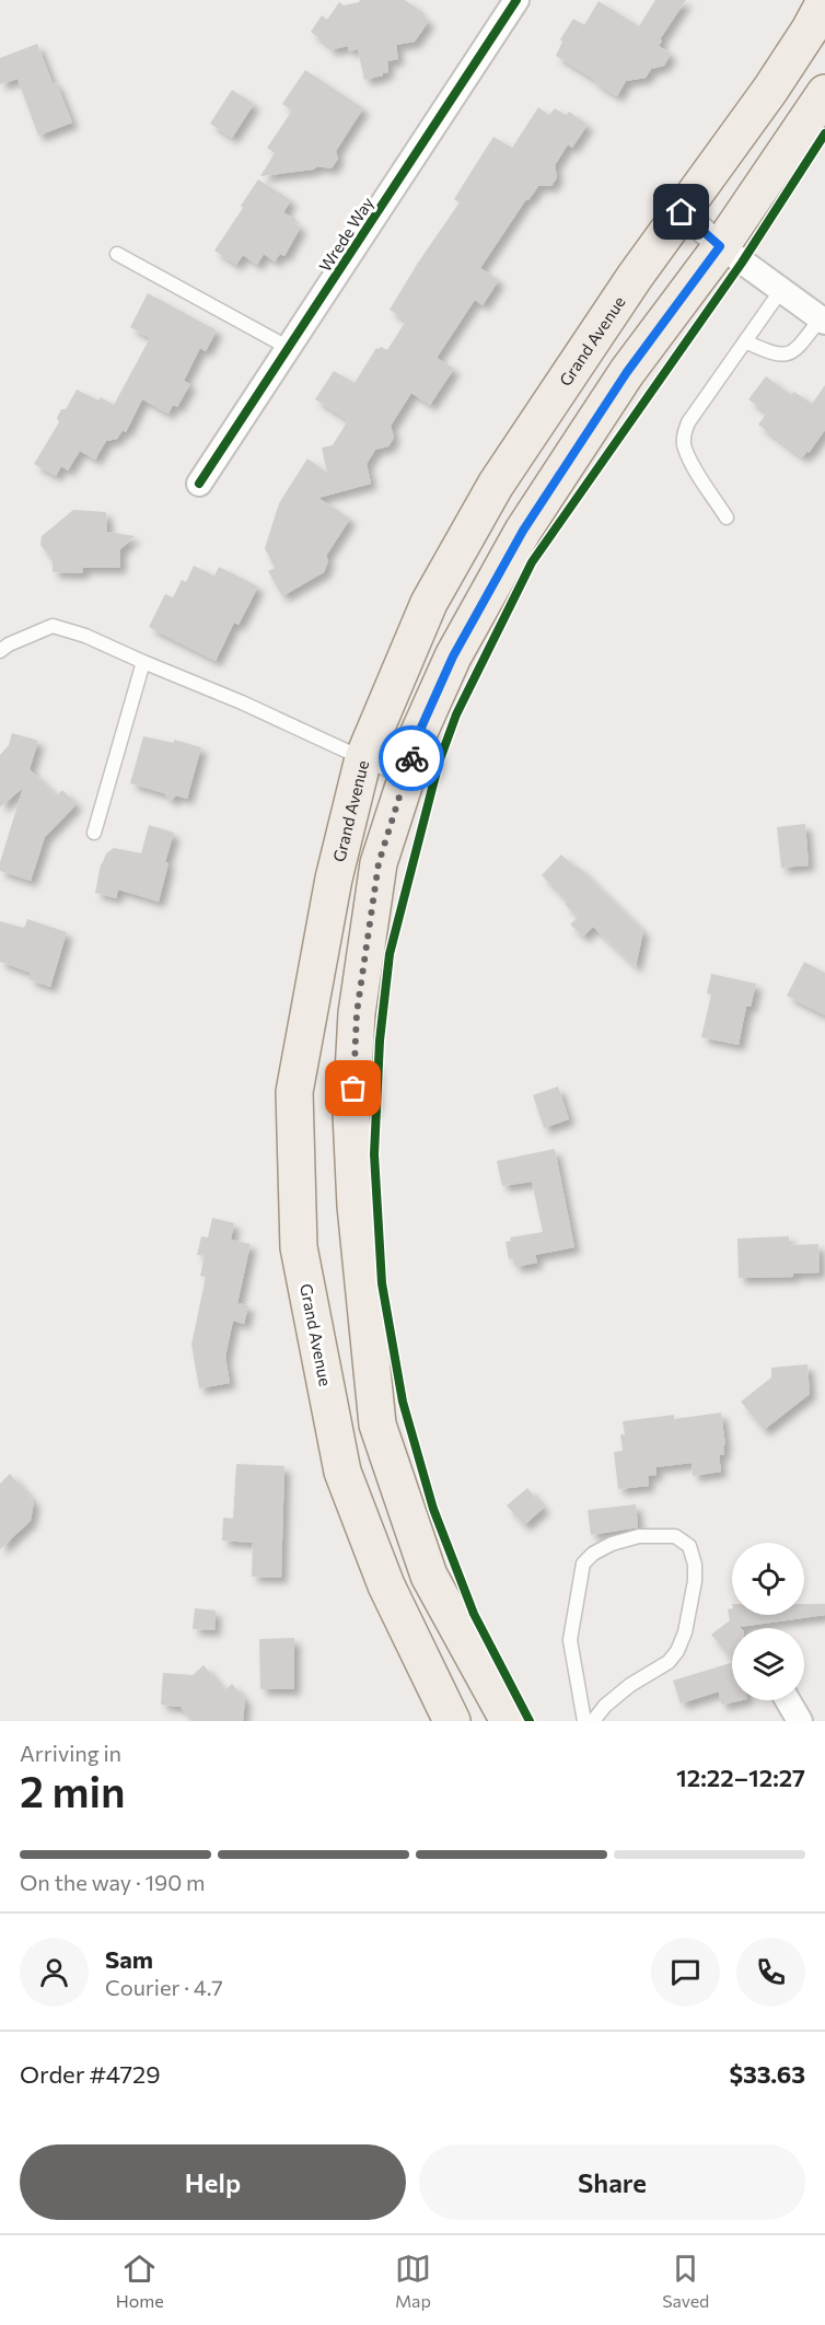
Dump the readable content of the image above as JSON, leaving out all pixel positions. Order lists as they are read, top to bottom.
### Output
{
  "streets": {
    "main road": ["Grand Avenue"],
    "street": ["Wrede Way"]
  },
  "page": {
    "heading": ["2 min", "Arriving in", "12:22–12:27"],
    "panel": [
      "Sam",
      "Courier · 4.7",
      "Order #4729",
      "$33.63"
    ],
    "bar": "On the way · 190 m",
    "buttons": ["Help", "Share"],
    "tabs": ["Home", "Map", "Saved"]
  }
}
